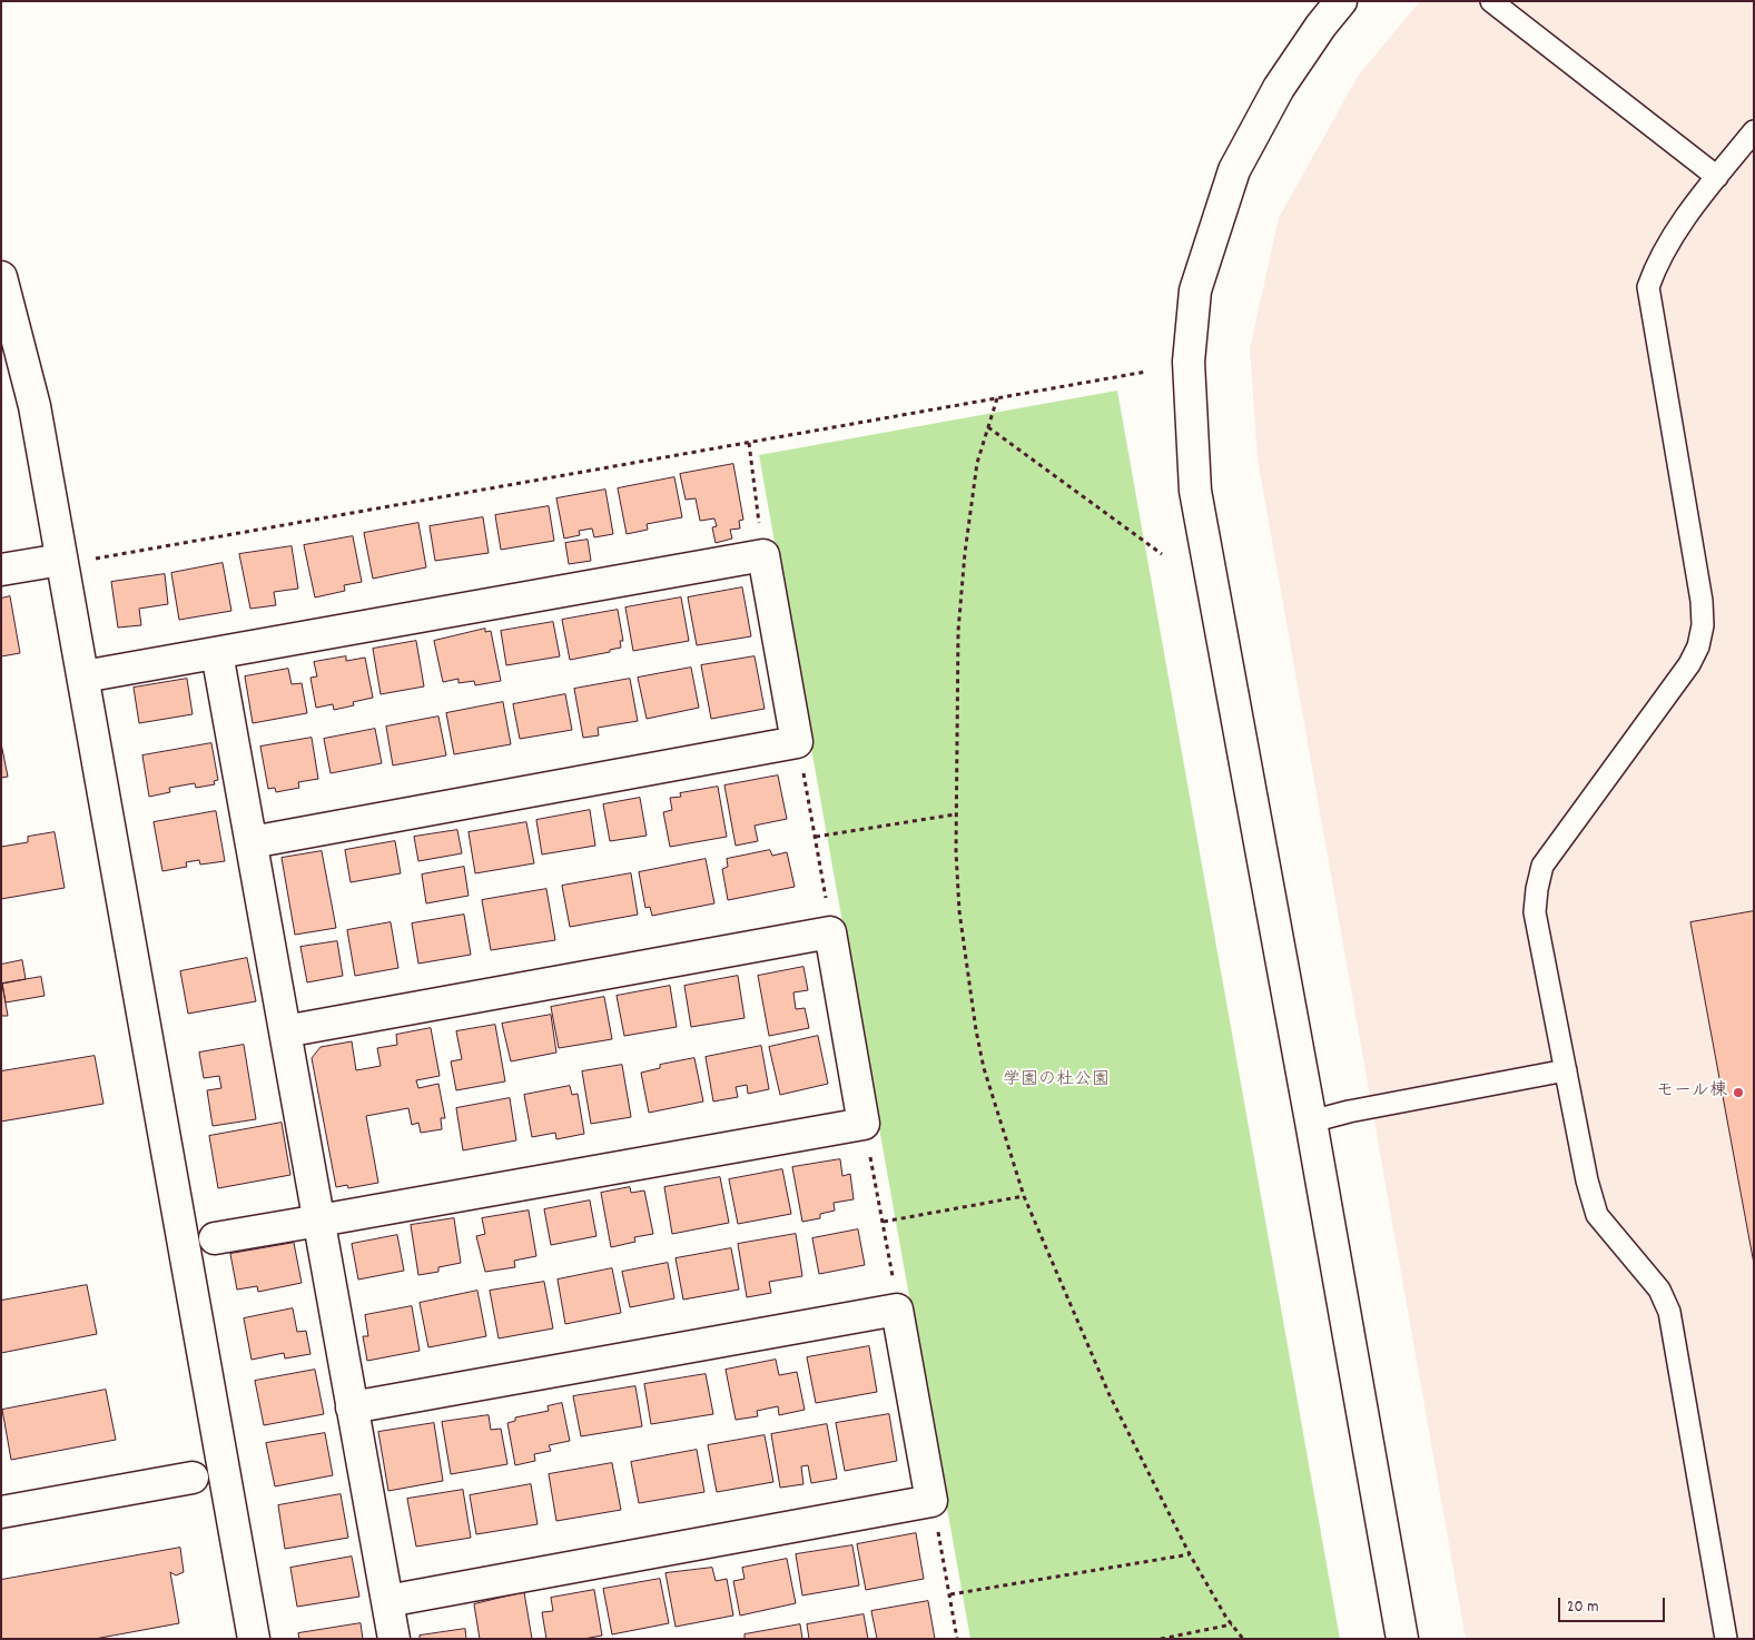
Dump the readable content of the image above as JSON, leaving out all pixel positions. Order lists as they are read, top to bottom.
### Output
{
  "parks": ["学園の杜公園"],
  "places": ["モール棟"],
  "scale_bar": "20 m"
}
